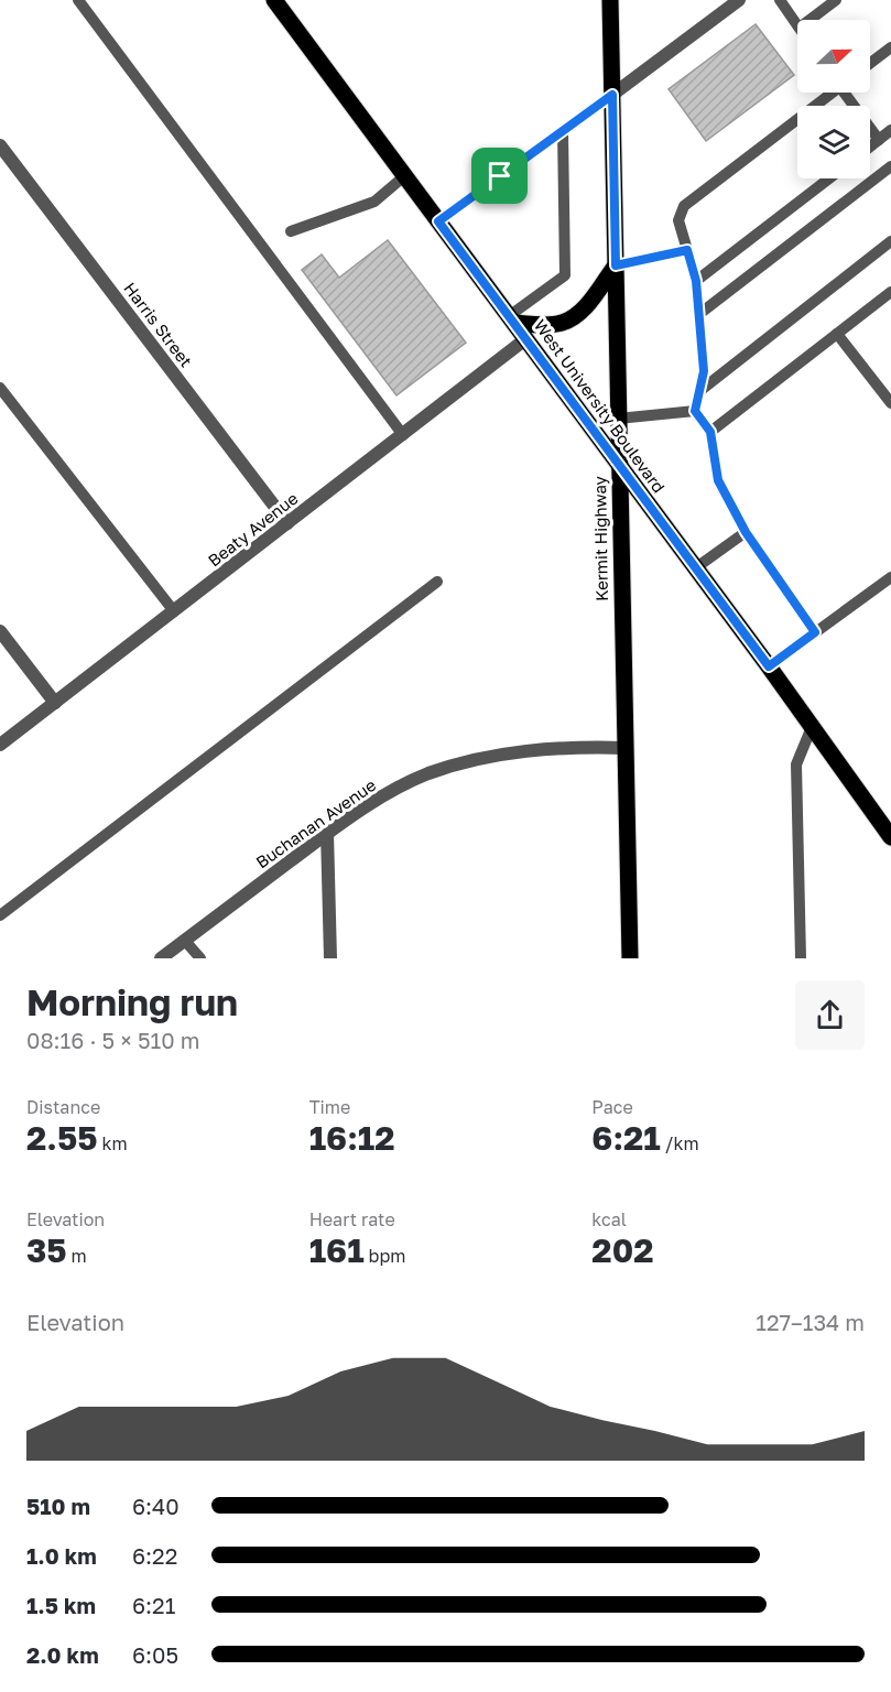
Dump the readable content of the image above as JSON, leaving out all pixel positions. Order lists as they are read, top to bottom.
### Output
{
  "streets": {
    "main road": ["West University Boulevard", "Kermit Highway"],
    "street": ["Harris Street", "Beaty Avenue", "Buchanan Avenue"]
  },
  "crossings": [
    ["Harris Street", "Beaty Avenue"],
    ["West University Boulevard", "Beaty Avenue"],
    ["West University Boulevard", "Kermit Highway"],
    ["Kermit Highway", "Buchanan Avenue"]
  ],
  "north": "right",
  "page": {
    "heading": ["Morning run", "08:16 · 5 × 510 m"],
    "stats": [
      ["Distance", "2.55 km"],
      ["Time", "16:12"],
      ["Pace", "6:21 /km"],
      ["Elevation", "35 m"],
      ["Heart rate", "161 bpm"],
      ["kcal", "202"]
    ],
    "chart": ["Elevation", "127–134 m"],
    "list": [
      {
        "name": "510 m",
        "note": "6:40"
      },
      {
        "name": "1.0 km",
        "note": "6:22"
      },
      {
        "name": "1.5 km",
        "note": "6:21"
      },
      {
        "name": "2.0 km",
        "note": "6:05"
      }
    ]
  }
}
